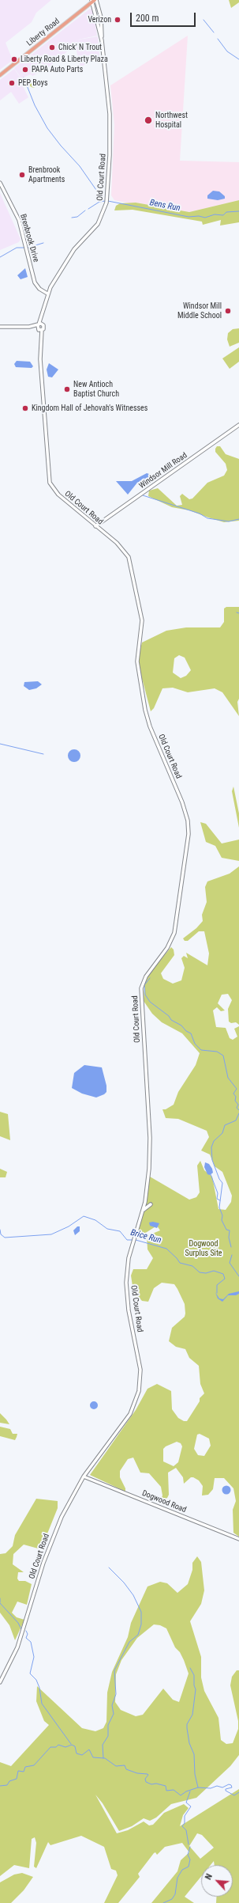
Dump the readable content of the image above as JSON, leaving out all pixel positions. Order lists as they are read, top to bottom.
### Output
{
  "streets": {
    "main road": [
      "Liberty Road",
      "Old Court Road",
      "Brenbrook Drive",
      "Windsor Mill Road",
      "Dogwood Road"
    ]
  },
  "crossings": [
    ["Liberty Road", "Old Court Road"],
    ["Old Court Road", "Brenbrook Drive"],
    ["Old Court Road", "Windsor Mill Road"],
    ["Old Court Road", "Dogwood Road"]
  ],
  "water": ["Bens Run", "Brice Run"],
  "parks": ["Dogwood Surplus Site"],
  "places": [
    "Verizon",
    "Chick' N Trout",
    "Liberty Road & Liberty Plaza",
    "PAPA Auto Parts",
    "PEP Boys",
    "Northwest Hospital",
    "Brenbrook Apartments",
    "Windsor Mill Middle School",
    "New Antioch Baptist Church",
    "Kingdom Hall of Jehovah's Witnesses"
  ],
  "scale_bar": "200 m",
  "north": "top left"
}
